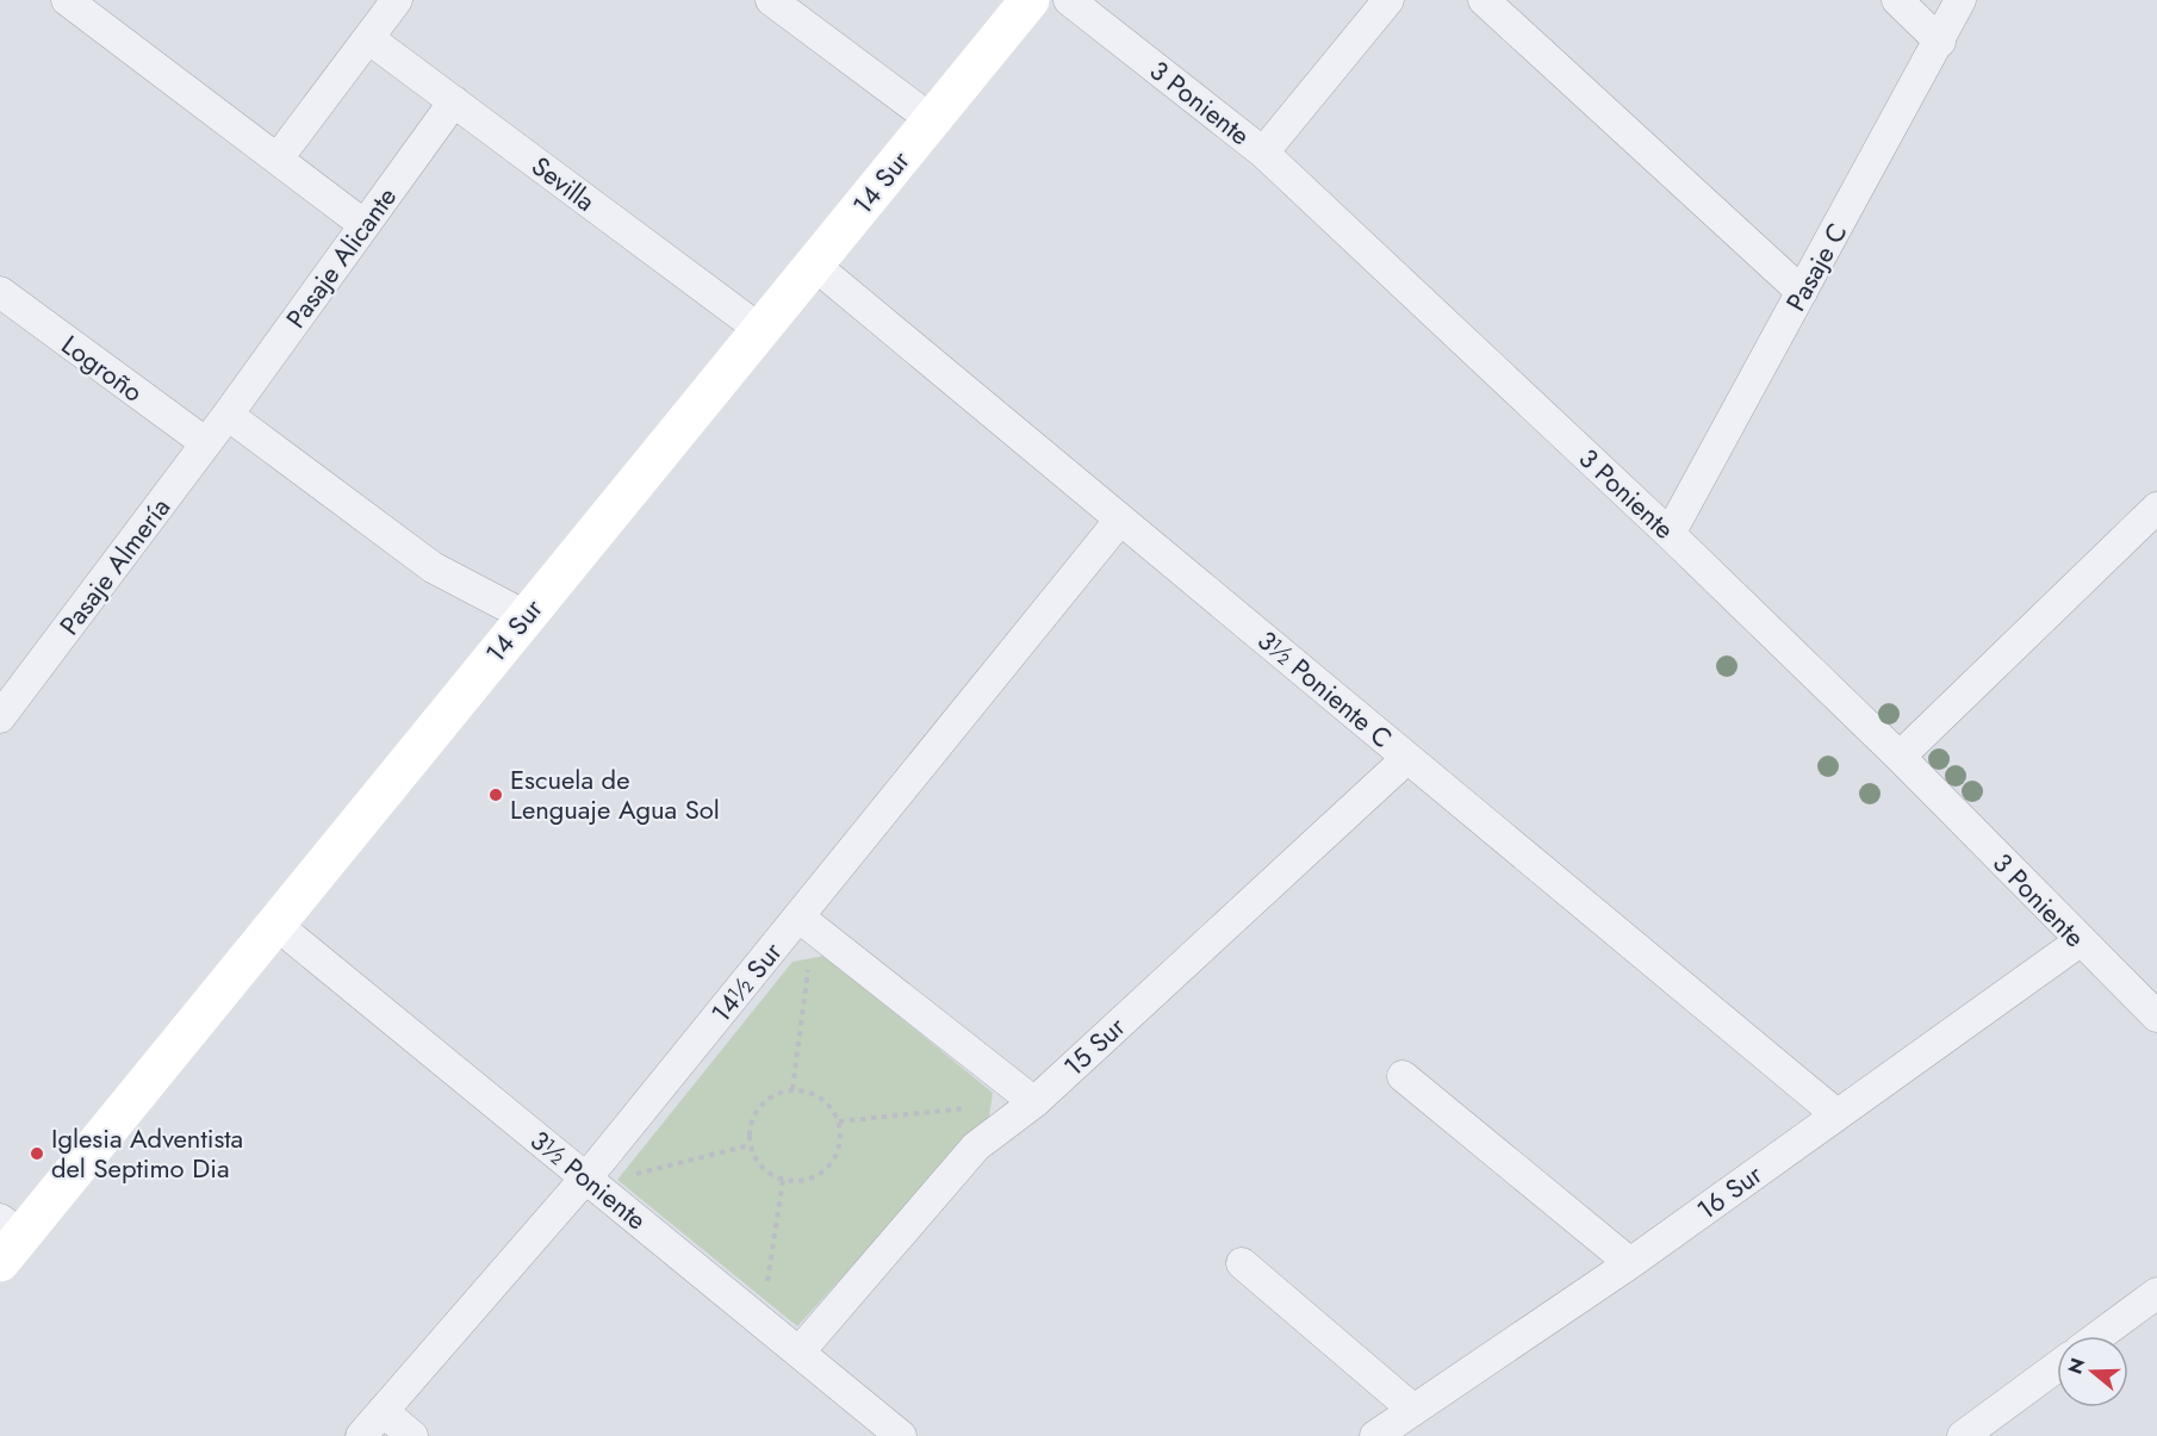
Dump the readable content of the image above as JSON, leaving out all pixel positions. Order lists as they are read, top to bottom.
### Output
{
  "streets": {
    "street": [
      "3 Poniente",
      "14 Sur",
      "Sevilla",
      "Pasaje Alicante",
      "Pasaje C",
      "Logroño",
      "Pasaje Almería",
      "3½ Poniente C",
      "14½ Sur",
      "15 Sur",
      "3½ Poniente",
      "16 Sur"
    ]
  },
  "crossings": [
    ["3 Poniente", "Pasaje C"],
    ["3 Poniente", "16 Sur"],
    ["14 Sur", "Sevilla"],
    ["14 Sur", "3½ Poniente C"],
    ["14 Sur", "3½ Poniente"],
    ["Sevilla", "Pasaje Alicante"],
    ["Pasaje Alicante", "Pasaje Almería"],
    ["Logroño", "Pasaje Almería"],
    ["3½ Poniente C", "14½ Sur"],
    ["3½ Poniente C", "15 Sur"],
    ["3½ Poniente C", "16 Sur"],
    ["14½ Sur", "3½ Poniente"],
    ["15 Sur", "3½ Poniente"]
  ],
  "places": ["Escuela de Lenguaje Agua Sol", "Iglesia Adventista del Septimo Dia"],
  "north": "left"
}
